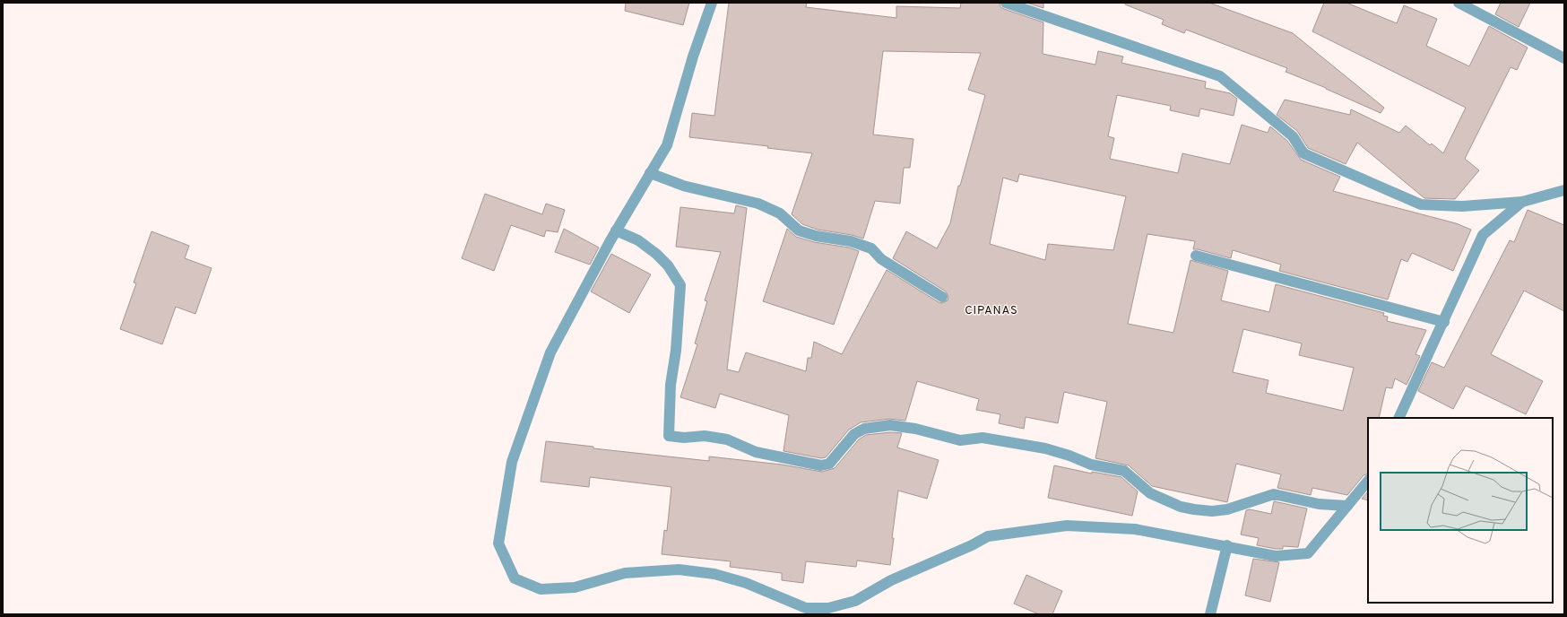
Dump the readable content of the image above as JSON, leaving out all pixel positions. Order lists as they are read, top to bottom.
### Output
{
  "districts": ["CIPANAS"]
}
